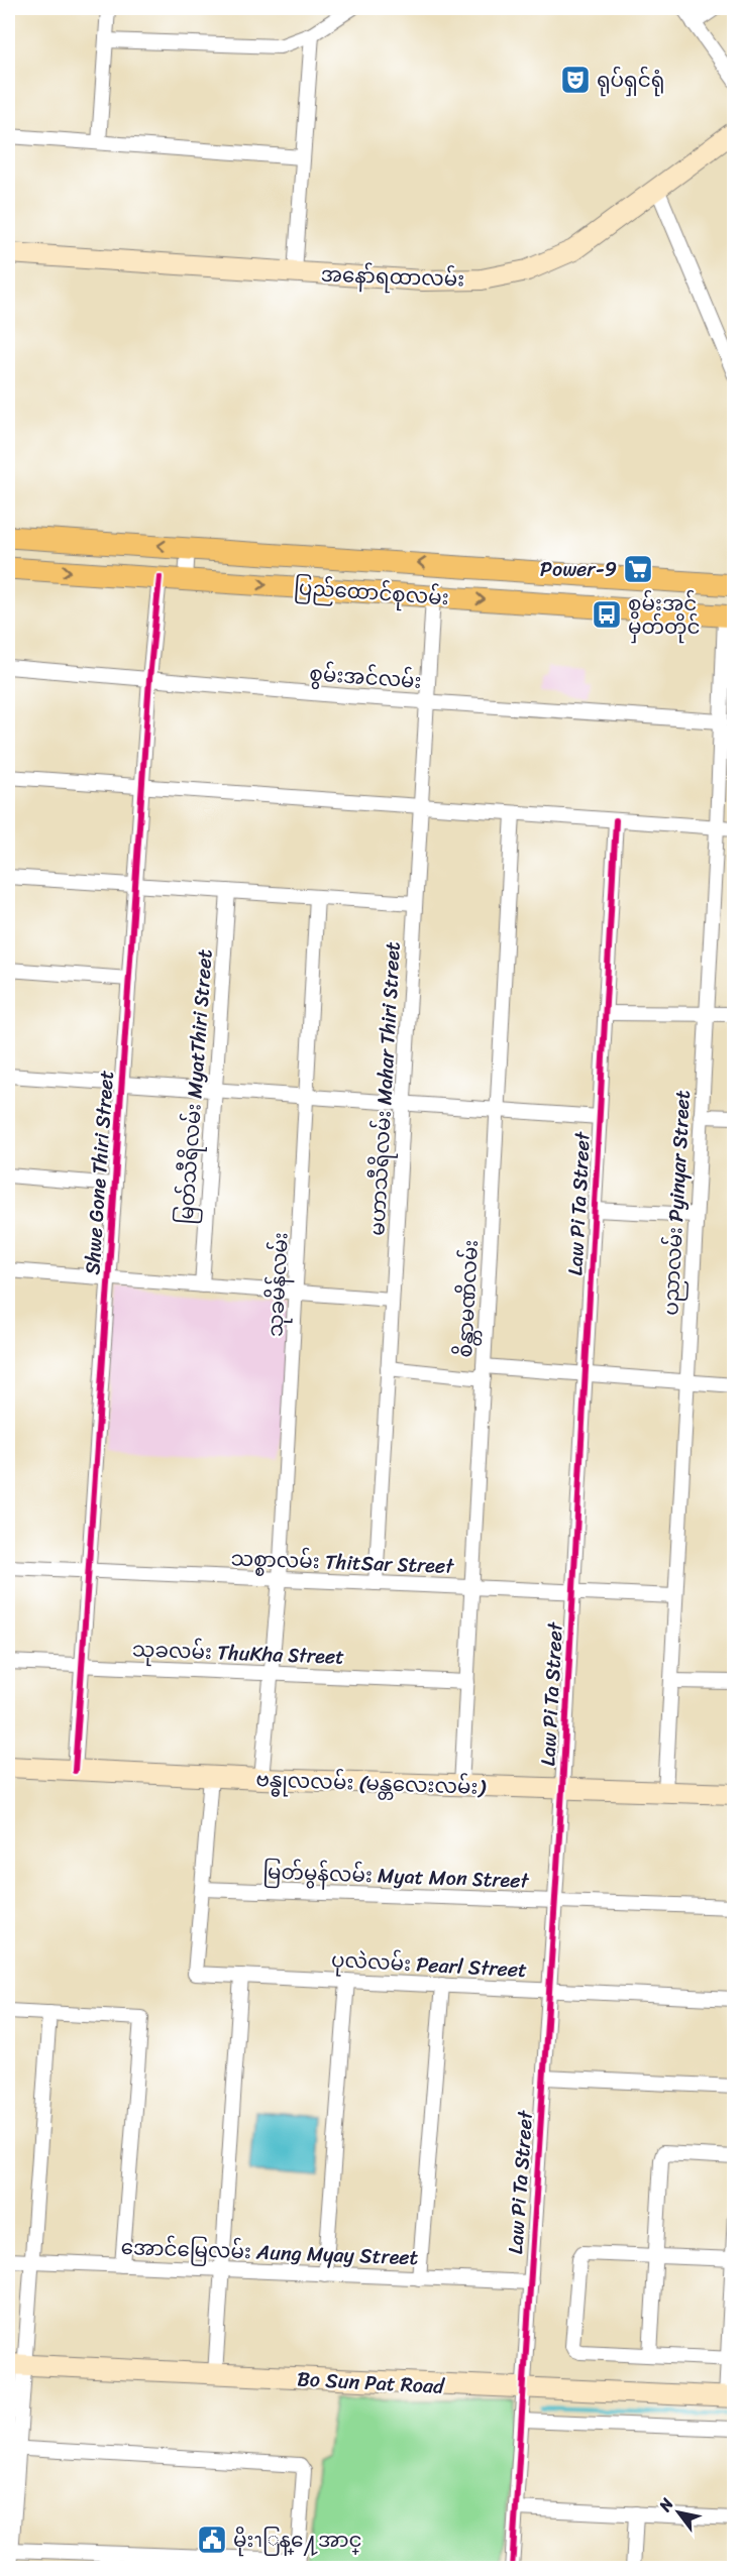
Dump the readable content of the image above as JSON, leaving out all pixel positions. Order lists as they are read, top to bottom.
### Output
{
  "streets": {
    "main road": ["ပြည်ထောင်စုလမ်း"],
    "street": [
      "အနော်ရထာလမ်း",
      "စွမ်းအင်လမ်း",
      "မြတ်သီရိလမ်း MyatThiri Street",
      "မဟာသီရိလမ်း Mahar Thiri Street",
      "Shwe Gone Thiri Street",
      "ပညာလမ်း Pyinyar Street",
      "Law Pi Ta Street",
      "သုခမိန်လမ်း",
      "စိန္တာမဏိလမ်း",
      "သစ္စာလမ်း ThitSar Street",
      "သုခလမ်း ThuKha Street",
      "ဗန္ဓုလလမ်း (မန္တလေးလမ်း)",
      "မြတ်မွန်လမ်း Myat Mon Street",
      "ပုလဲလမ်း Pearl Street",
      "အောင်မြေလမ်း Aung Myay Street",
      "Bo Sun Pat Road"
    ]
  },
  "crossings": [
    ["ပြည်ထောင်စုလမ်း", "မဟာသီရိလမ်း Mahar Thiri Street"],
    ["ပြည်ထောင်စုလမ်း", "Shwe Gone Thiri Street"],
    ["ပြည်ထောင်စုလမ်း", "ပညာလမ်း Pyinyar Street"],
    ["စွမ်းအင်လမ်း", "မဟာသီရိလမ်း Mahar Thiri Street"],
    ["စွမ်းအင်လမ်း", "Shwe Gone Thiri Street"],
    ["စွမ်းအင်လမ်း", "ပညာလမ်း Pyinyar Street"],
    ["မဟာသီရိလမ်း Mahar Thiri Street", "သစ္စာလမ်း ThitSar Street"],
    ["Shwe Gone Thiri Street", "သစ္စာလမ်း ThitSar Street"],
    ["Shwe Gone Thiri Street", "သုခလမ်း ThuKha Street"],
    ["Shwe Gone Thiri Street", "ဗန္ဓုလလမ်း (မန္တလေးလမ်း)"],
    ["ပညာလမ်း Pyinyar Street", "သစ္စာလမ်း ThitSar Street"],
    ["ပညာလမ်း Pyinyar Street", "ဗန္ဓုလလမ်း (မန္တလေးလမ်း)"],
    ["Law Pi Ta Street", "သစ္စာလမ်း ThitSar Street"],
    ["Law Pi Ta Street", "ဗန္ဓုလလမ်း (မန္တလေးလမ်း)"],
    ["Law Pi Ta Street", "မြတ်မွန်လမ်း Myat Mon Street"],
    ["Law Pi Ta Street", "ပုလဲလမ်း Pearl Street"],
    ["Law Pi Ta Street", "အောင်မြေလမ်း Aung Myay Street"],
    ["Law Pi Ta Street", "Bo Sun Pat Road"],
    ["သုခမိန်လမ်း", "သစ္စာလမ်း ThitSar Street"],
    ["သုခမိန်လမ်း", "သုခလမ်း ThuKha Street"],
    ["သုခမိန်လမ်း", "ဗန္ဓုလလမ်း (မန္တလေးလမ်း)"],
    ["စိန္တာမဏိလမ်း", "သစ္စာလမ်း ThitSar Street"],
    ["စိန္တာမဏိလမ်း", "သုခလမ်း ThuKha Street"],
    ["စိန္တာမဏိလမ်း", "ဗန္ဓုလလမ်း (မန္တလေးလမ်း)"],
    ["မြတ်မွန်လမ်း Myat Mon Street", "ပုလဲလမ်း Pearl Street"]
  ],
  "places": {
    "theatre": ["ရုပ်ရှင်ရုံ"],
    "supermarket": ["Power-9"],
    "bus stop": ["စွမ်းအင် မှတ်တိုင်"],
    "public building": ["မိုးၫြန္႔ေအာင္"]
  },
  "north": "top left"
}
